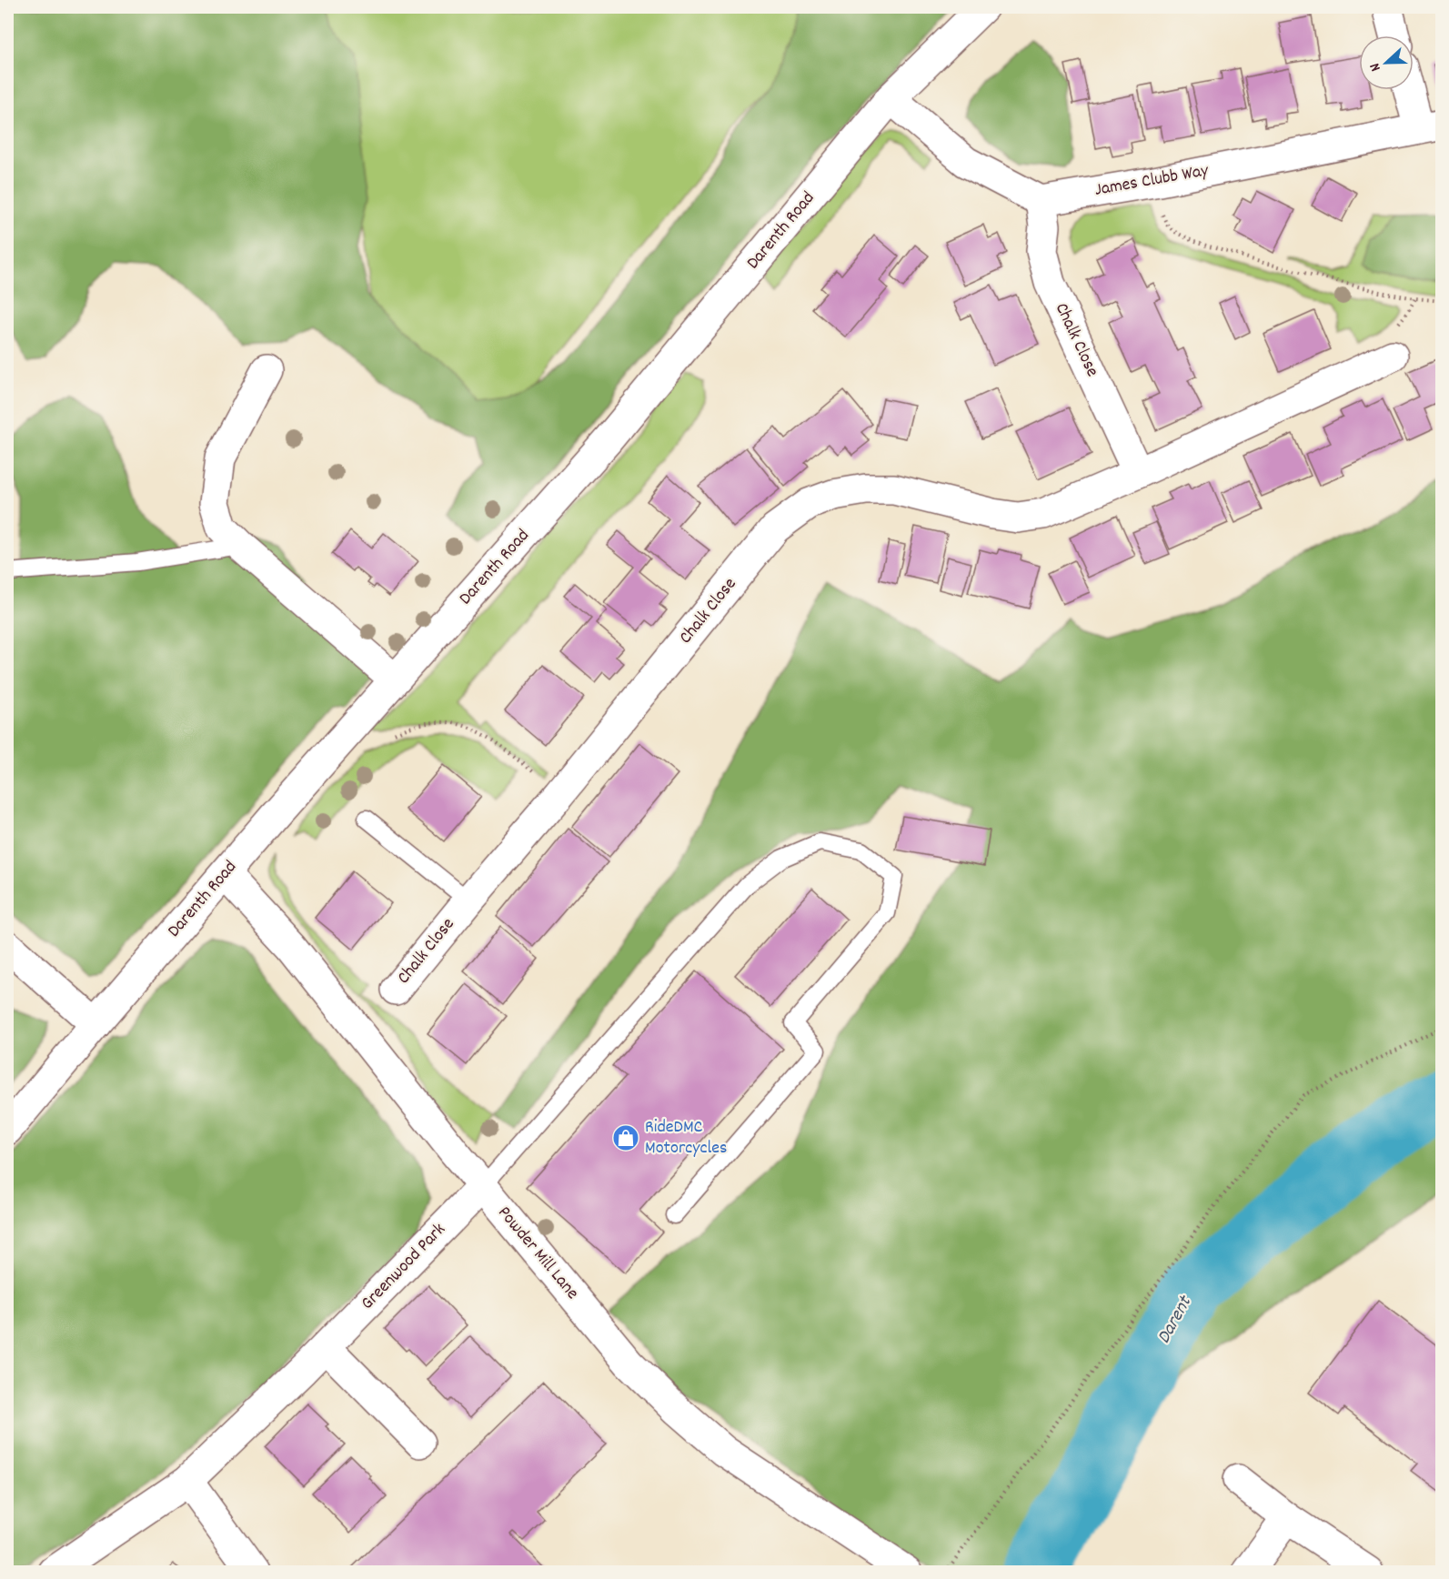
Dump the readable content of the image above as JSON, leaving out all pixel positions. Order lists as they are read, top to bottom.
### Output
{
  "streets": {
    "street": [
      "James Clubb Way",
      "Darenth Road",
      "Chalk Close",
      "Powder Mill Lane",
      "Greenwood Park"
    ]
  },
  "crossings": [
    ["James Clubb Way", "Chalk Close"],
    ["Darenth Road", "Powder Mill Lane"],
    ["Powder Mill Lane", "Greenwood Park"]
  ],
  "water": ["Darent"],
  "places": {
    "shop": ["RideDMC Motorcycles"]
  },
  "north": "left"
}
